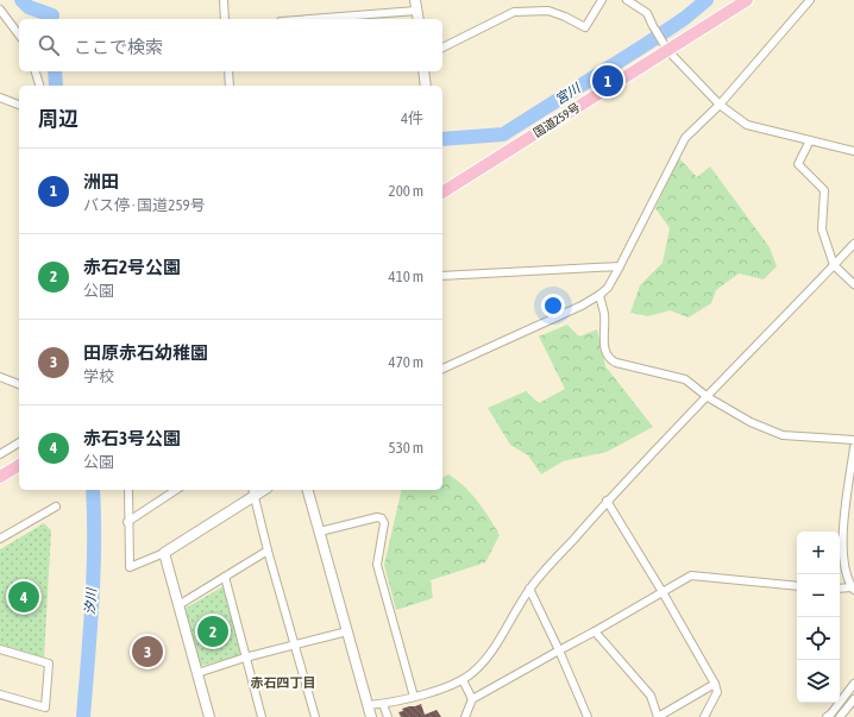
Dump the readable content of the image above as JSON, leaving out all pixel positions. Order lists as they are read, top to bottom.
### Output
{
  "streets": {
    "highway": ["国道259号"]
  },
  "districts": ["赤石四丁目"],
  "water": ["宮川", "汐川"],
  "page": {
    "search": "ここで検索",
    "pins": [
      "1",
      "4",
      "2",
      "3"
    ],
    "heading": ["周辺", "4件"],
    "list": [
      {
        "mark": "1",
        "name": "洲田",
        "note": "バス停 · 国道259号",
        "value": "200 m"
      },
      {
        "mark": "2",
        "name": "赤石2号公園",
        "note": "公園",
        "value": "410 m"
      },
      {
        "mark": "3",
        "name": "田原赤石幼稚園",
        "note": "学校",
        "value": "470 m"
      },
      {
        "mark": "4",
        "name": "赤石3号公園",
        "note": "公園",
        "value": "530 m"
      }
    ],
    "map_buttons": ["+", "−"]
  }
}
